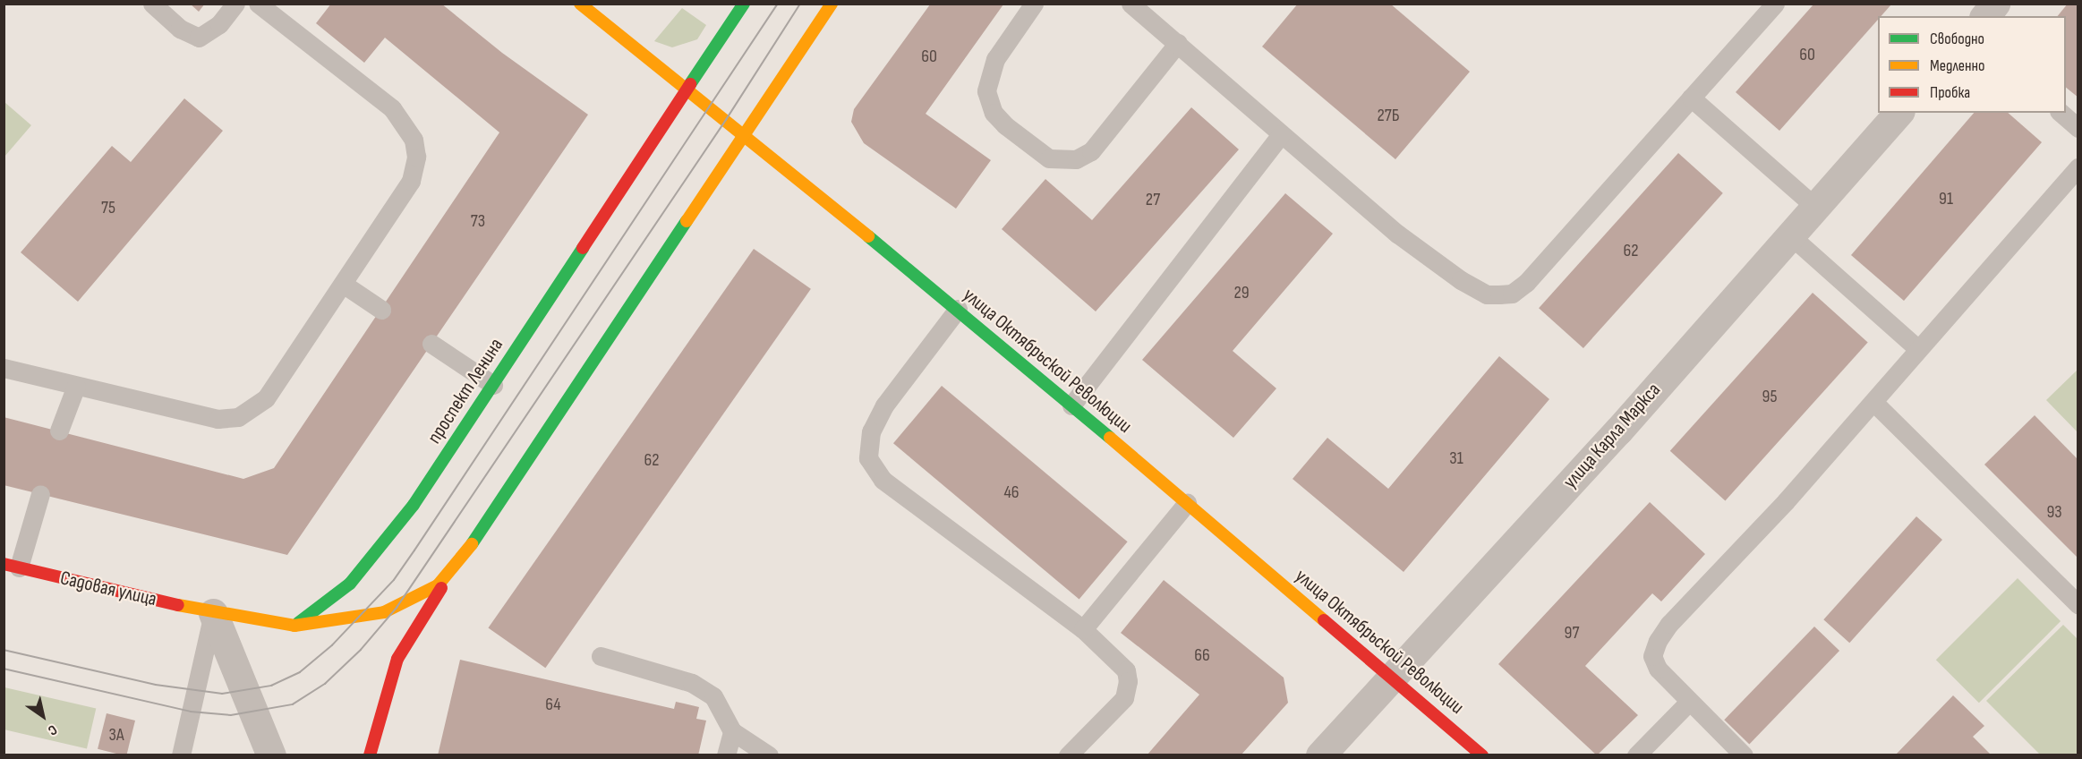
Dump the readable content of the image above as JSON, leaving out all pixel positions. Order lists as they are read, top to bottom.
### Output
{
  "streets": {
    "main road": ["улица Октябрьской Революции", "проспект Ленина", "Садовая улица"],
    "street": ["улица Карла Маркса"]
  },
  "crossings": [
    ["улица Октябрьской Революции", "проспект Ленина"],
    ["улица Октябрьской Революции", "улица Карла Маркса"],
    ["проспект Ленина", "Садовая улица"]
  ],
  "house_numbers": [
    "60",
    "60",
    "27Б",
    "91",
    "27",
    "75",
    "73",
    "62",
    "29",
    "95",
    "31",
    "62",
    "46",
    "93",
    "97",
    "66",
    "64",
    "3А"
  ],
  "legend": ["Свободно", "Медленно", "Пробка"],
  "north": "bottom right"
}
